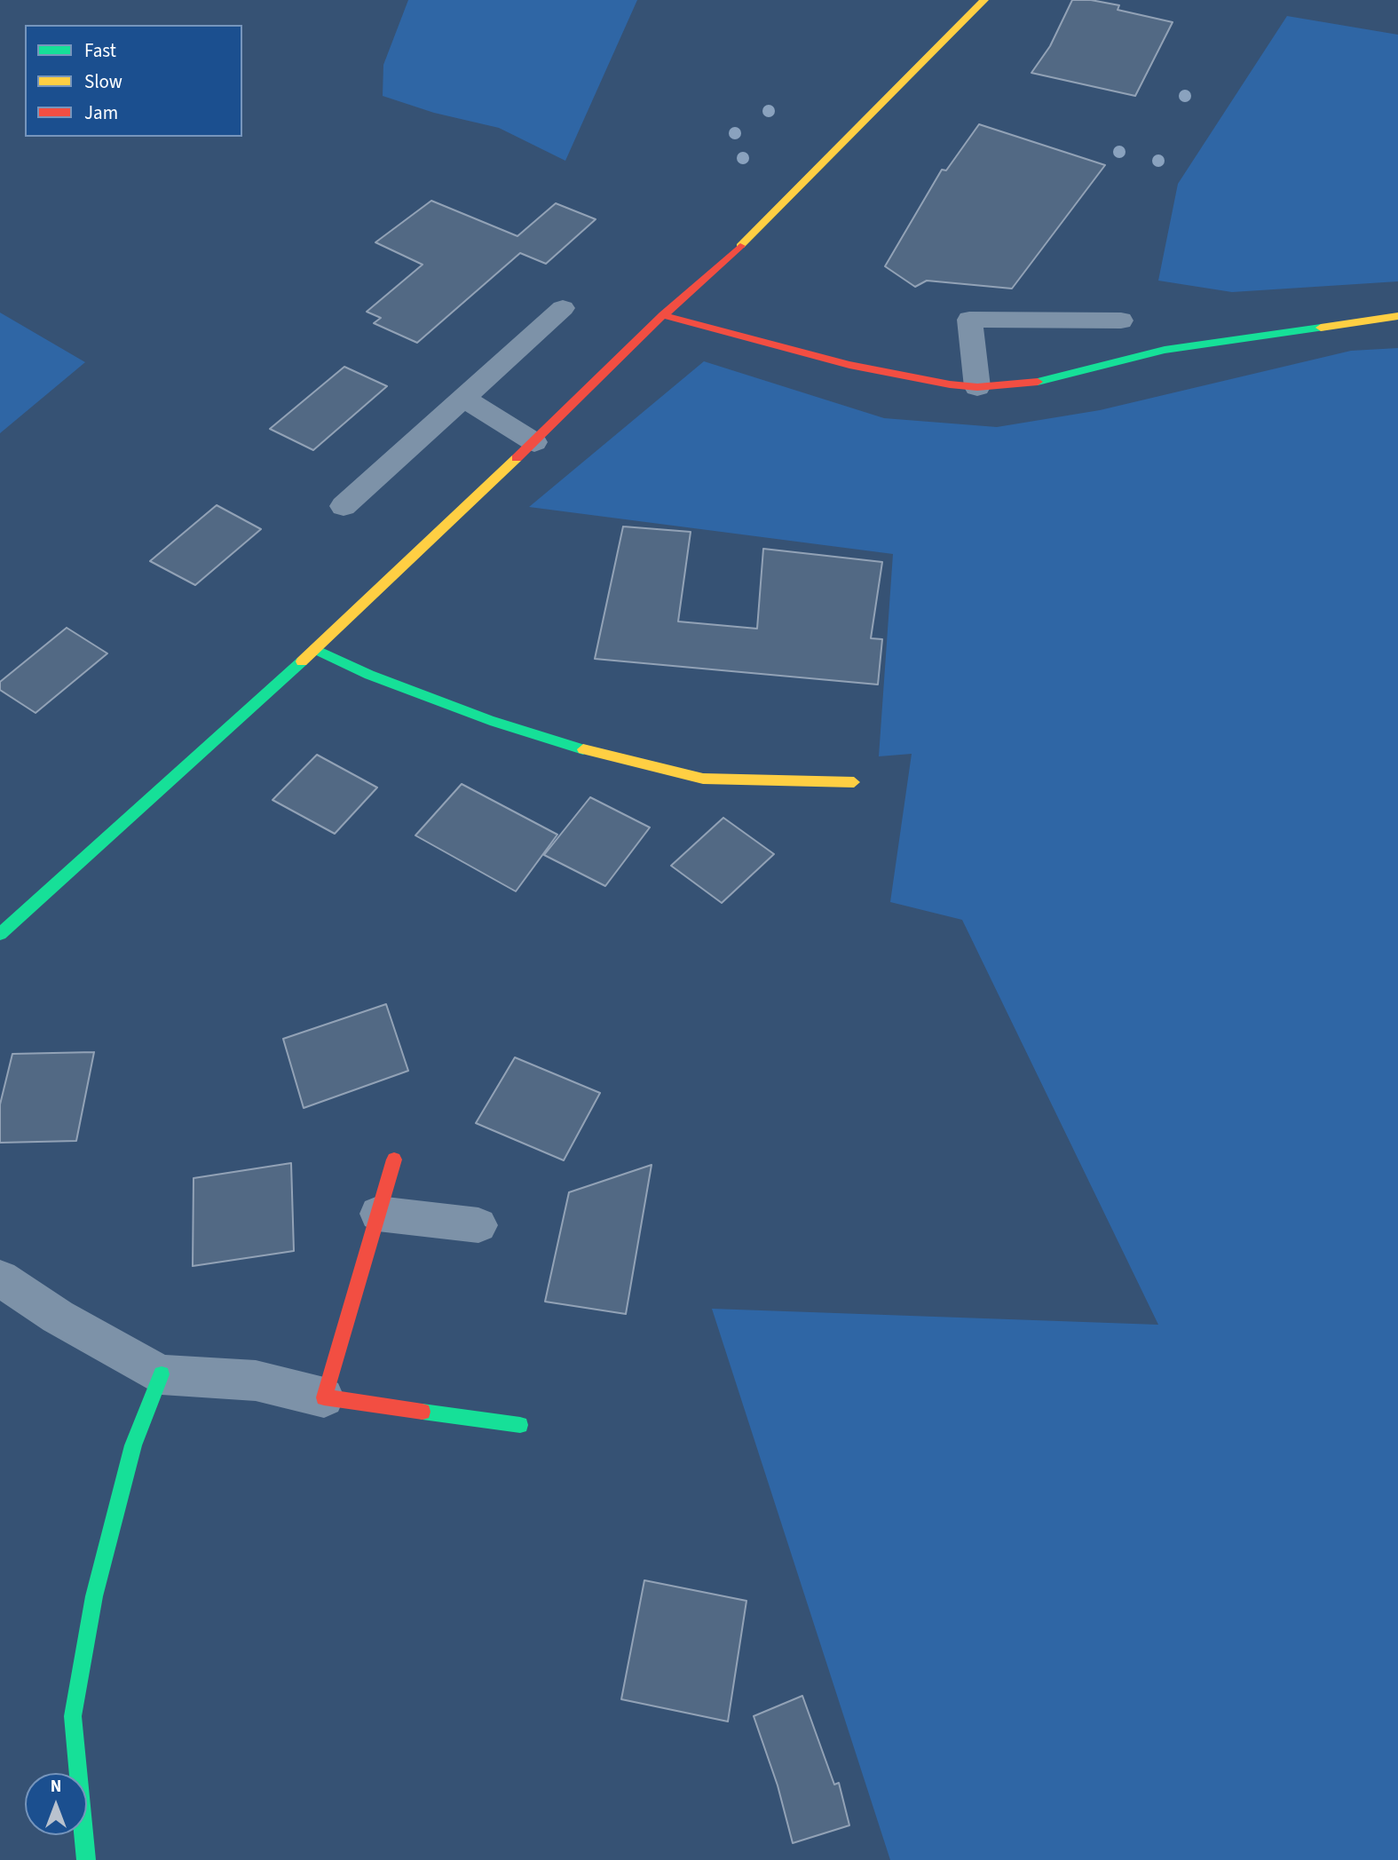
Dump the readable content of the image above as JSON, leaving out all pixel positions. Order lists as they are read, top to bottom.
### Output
{
  "legend": ["Fast", "Slow", "Jam"],
  "north": "top"
}
